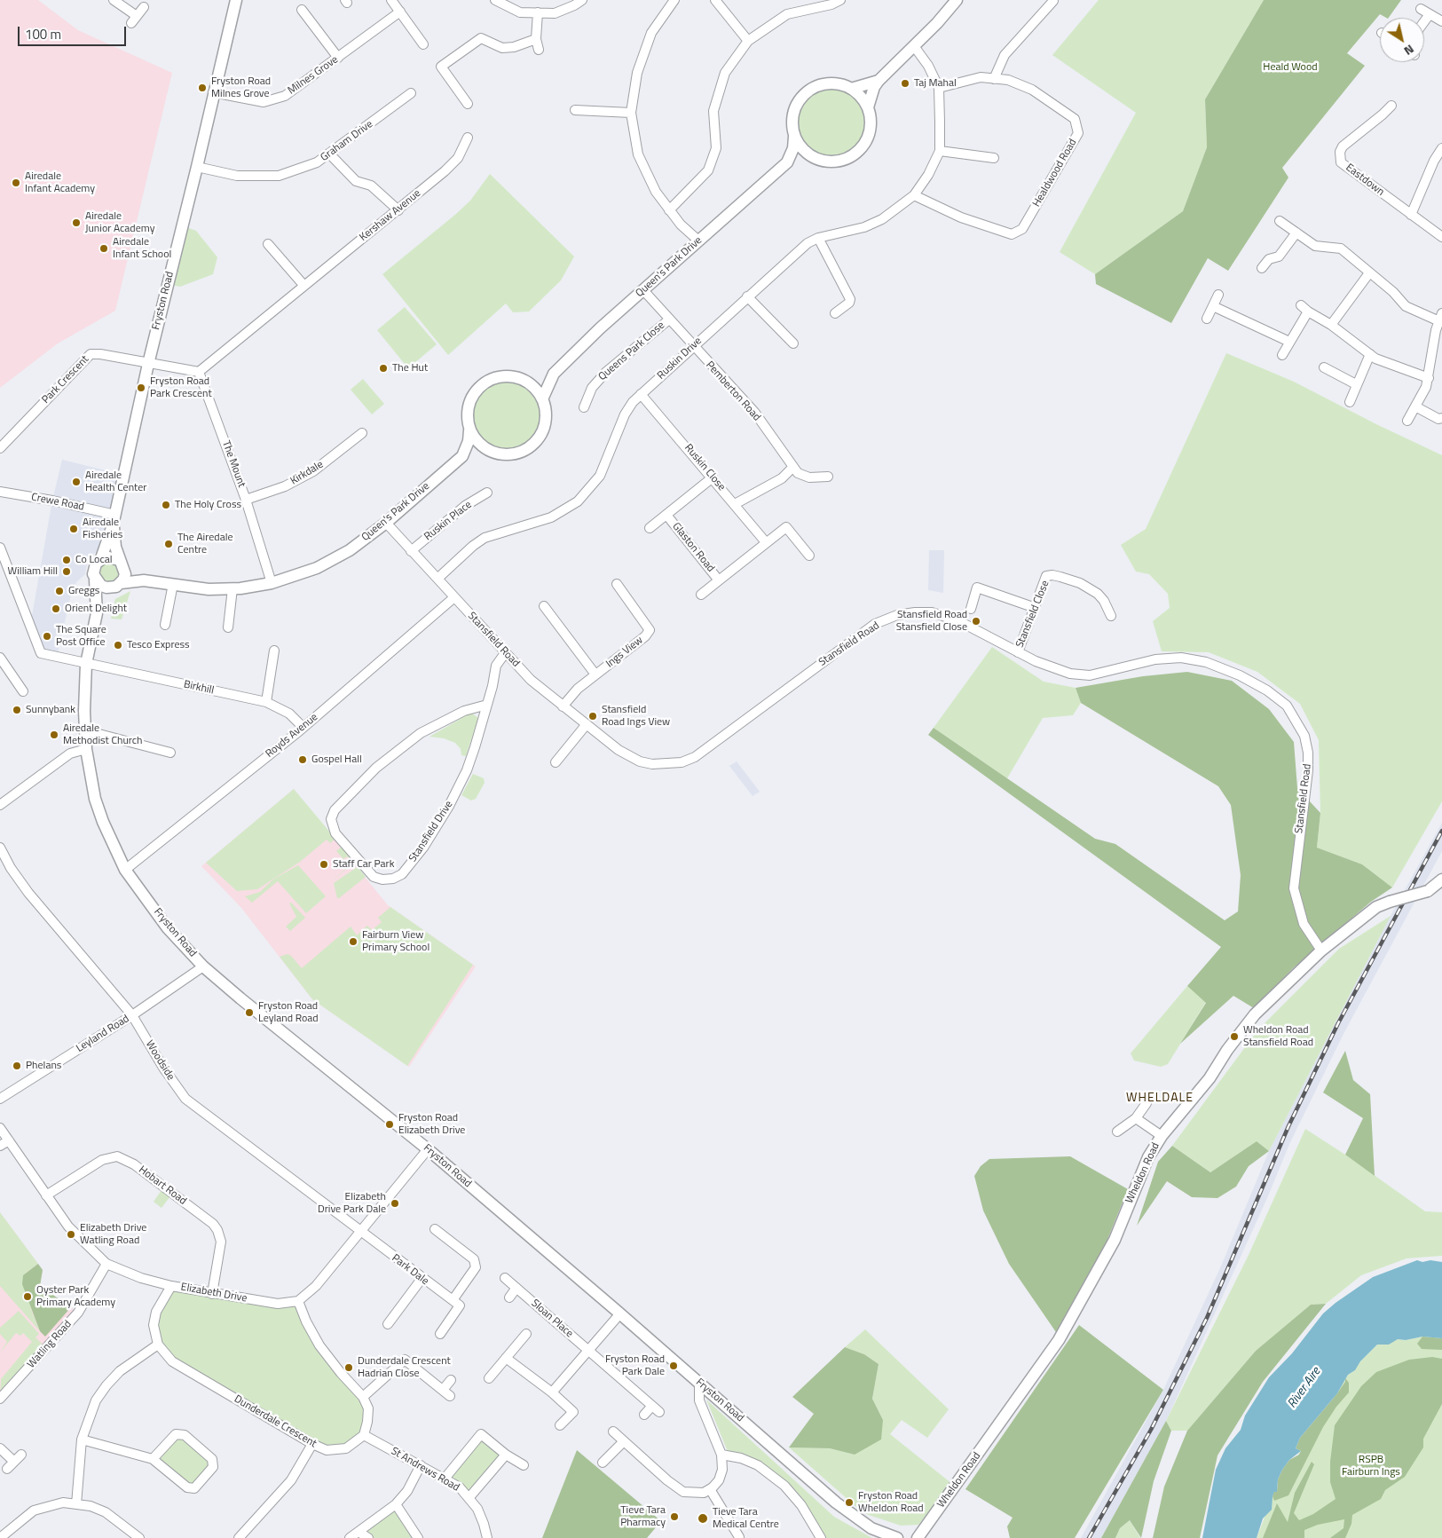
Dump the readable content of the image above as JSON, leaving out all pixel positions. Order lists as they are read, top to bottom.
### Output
{
  "streets": {
    "street": [
      "Milnes Grove",
      "Graham Drive",
      "Healdwood Road",
      "Eastdown",
      "Kershaw Avenue",
      "Queen's Park Drive",
      "Fryston Road",
      "Queens Park Close",
      "Ruskin Drive",
      "Park Crescent",
      "Pemberton Road",
      "The Mount",
      "Ruskin Close",
      "Kirkdale",
      "Crewe Road",
      "Ruskin Place",
      "Glaston Road",
      "Stansfield Close",
      "Stansfield Road",
      "Ings View",
      "Birkhill",
      "Royds Avenue",
      "Stansfield Drive",
      "Leyland Road",
      "Woodside",
      "Wheldon Road",
      "Hobart Road",
      "Park Dale",
      "Elizabeth Drive",
      "Sloan Place",
      "Watling Road",
      "Dunderdale Crescent",
      "St Andrews Road"
    ]
  },
  "crossings": [
    ["Milnes Grove", "Fryston Road"],
    ["Graham Drive", "Fryston Road"],
    ["Healdwood Road", "Ruskin Drive"],
    ["Kershaw Avenue", "The Mount"],
    ["Queen's Park Drive", "Fryston Road"],
    ["Queen's Park Drive", "Ruskin Drive"],
    ["Queen's Park Drive", "Pemberton Road"],
    ["Queen's Park Drive", "The Mount"],
    ["Queen's Park Drive", "Stansfield Road"],
    ["Fryston Road", "Park Crescent"],
    ["Fryston Road", "Crewe Road"],
    ["Fryston Road", "Birkhill"],
    ["Fryston Road", "Royds Avenue"],
    ["Fryston Road", "Leyland Road"],
    ["Queens Park Close", "Pemberton Road"],
    ["Ruskin Drive", "Pemberton Road"],
    ["Ruskin Drive", "Ruskin Close"],
    ["Ruskin Drive", "Stansfield Road"],
    ["The Mount", "Kirkdale"],
    ["Ruskin Close", "Glaston Road"],
    ["Ruskin Place", "Stansfield Road"],
    ["Stansfield Close", "Stansfield Road"],
    ["Stansfield Road", "Ings View"],
    ["Stansfield Road", "Royds Avenue"],
    ["Stansfield Road", "Stansfield Drive"],
    ["Stansfield Road", "Wheldon Road"],
    ["Birkhill", "Royds Avenue"],
    ["Leyland Road", "Woodside"],
    ["Woodside", "Park Dale"],
    ["Hobart Road", "Elizabeth Drive"],
    ["Elizabeth Drive", "Watling Road"],
    ["Dunderdale Crescent", "St Andrews Road"]
  ],
  "districts": ["WHELDALE"],
  "water": ["River Aire"],
  "parks": ["Heald Wood", "RSPB Fairburn Ings"],
  "places": [
    "Taj Mahal",
    "Fryston Road Milnes Grove",
    "Airedale Infant Academy",
    "Airedale Junior Academy",
    "Airedale Infant School",
    "The Hut",
    "Fryston Road Park Crescent",
    "Airedale Health Center",
    "The Holy Cross",
    "Airedale Fisheries",
    "The Airedale Centre",
    "Co Local",
    "William Hill",
    "Greggs",
    "Orient Delight",
    "Stansfield Road Stansfield Close",
    "The Square Post Office",
    "Tesco Express",
    "Sunnybank",
    "Stansfield Road Ings View",
    "Airedale Methodist Church",
    "Gospel Hall",
    "Staff Car Park",
    "Fairburn View Primary School",
    "Fryston Road Leyland Road",
    "Wheldon Road Stansfield Road",
    "Phelans",
    "Fryston Road Elizabeth Drive",
    "Elizabeth Drive Park Dale",
    "Elizabeth Drive Watling Road",
    "Oyster Park Primary Academy",
    "Fryston Road Park Dale",
    "Dunderdale Crescent Hadrian Close",
    "Fryston Road Wheldon Road",
    "Tieve Tara Pharmacy",
    "Tieve Tara Medical Centre"
  ],
  "scale_bar": "100 m",
  "north": "bottom right"
}
